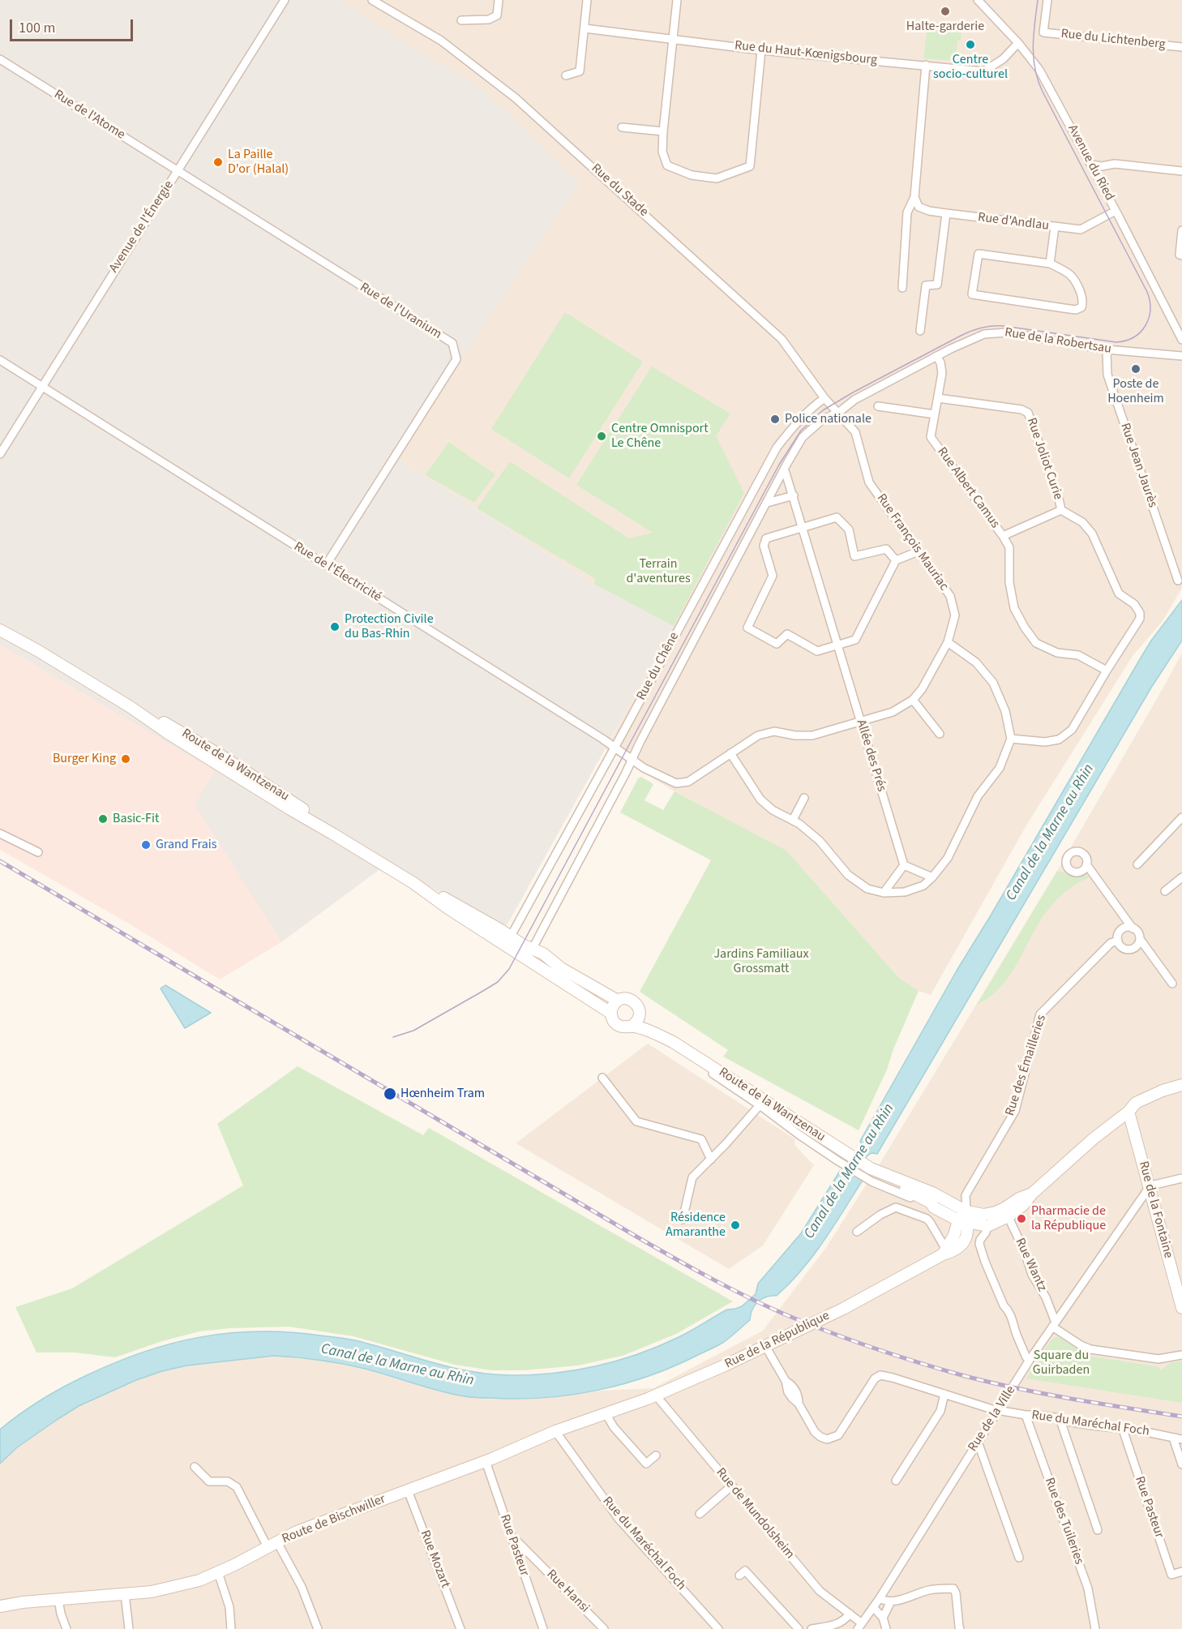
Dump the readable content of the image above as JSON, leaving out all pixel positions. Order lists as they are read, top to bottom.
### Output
{
  "streets": {
    "main road": [
      "Route de la Wantzenau",
      "Rue de la Fontaine",
      "Rue de la République",
      "Route de Bischwiller"
    ],
    "street": [
      "Rue du Lichtenberg",
      "Rue du Haut-Kœnigsbourg",
      "Rue de l'Atome",
      "Avenue du Ried",
      "Rue du Stade",
      "Rue d'Andlau",
      "Avenue de l'Énergie",
      "Rue de l'Uranium",
      "Rue de la Robertsau",
      "Rue Joliot Curie",
      "Rue Jean Jaurès",
      "Rue Albert Camus",
      "Rue François Mauriac",
      "Rue de l'Électricité",
      "Rue du Chêne",
      "Allée des Prés",
      "Rue des Émailleries",
      "Rue Wantz",
      "Rue de la Ville",
      "Rue du Maréchal Foch",
      "Rue Pasteur",
      "Rue de Mundolsheim",
      "Rue des Tuileries",
      "Rue Mozart",
      "Rue Hansi"
    ]
  },
  "crossings": [
    ["Rue du Haut-Kœnigsbourg", "Avenue du Ried"],
    ["Rue de l'Atome", "Avenue de l'Énergie"],
    ["Rue de l'Atome", "Rue de l'Uranium"],
    ["Avenue du Ried", "Rue d'Andlau"],
    ["Rue du Stade", "Rue de la Robertsau"],
    ["Rue du Stade", "Rue François Mauriac"],
    ["Rue du Stade", "Rue du Chêne"],
    ["Avenue de l'Énergie", "Rue de l'Uranium"],
    ["Avenue de l'Énergie", "Rue de l'Électricité"],
    ["Rue de l'Uranium", "Rue de l'Électricité"],
    ["Rue de la Robertsau", "Rue Jean Jaurès"],
    ["Rue de la Robertsau", "Rue Albert Camus"],
    ["Rue de la Robertsau", "Rue François Mauriac"],
    ["Rue de la Robertsau", "Rue du Chêne"],
    ["Rue Joliot Curie", "Rue Albert Camus"],
    ["Rue François Mauriac", "Rue de l'Électricité"],
    ["Rue François Mauriac", "Rue du Chêne"],
    ["Rue François Mauriac", "Allée des Prés"],
    ["Rue de l'Électricité", "Rue du Chêne"],
    ["Rue du Chêne", "Route de la Wantzenau"],
    ["Route de la Wantzenau", "Rue des Émailleries"],
    ["Rue de la Fontaine", "Rue de la Ville"],
    ["Rue Wantz", "Rue de la Ville"],
    ["Rue de la République", "Rue du Maréchal Foch"],
    ["Rue de la République", "Rue de Mundolsheim"],
    ["Rue de la République", "Route de Bischwiller"],
    ["Rue de la Ville", "Rue du Maréchal Foch"],
    ["Rue de la Ville", "Rue de Mundolsheim"],
    ["Rue du Maréchal Foch", "Rue Pasteur"],
    ["Rue du Maréchal Foch", "Route de Bischwiller"],
    ["Rue du Maréchal Foch", "Rue des Tuileries"],
    ["Rue Pasteur", "Route de Bischwiller"],
    ["Rue Pasteur", "Rue Hansi"],
    ["Route de Bischwiller", "Rue Mozart"]
  ],
  "water": ["Canal de la Marne au Rhin"],
  "parks": ["Terrain d'aventures", "Jardins Familiaux Grossmatt", "Square du Guirbaden"],
  "places": [
    "Halte-garderie",
    "Centre socio-culturel",
    "La Paille D'or (Halal)",
    "Poste de Hoenheim",
    "Police nationale",
    "Centre Omnisport Le Chêne",
    "Protection Civile du Bas-Rhin",
    "Burger King",
    "Basic-Fit",
    "Grand Frais",
    "Hœnheim Tram",
    "Pharmacie de la République",
    "Résidence Amaranthe"
  ],
  "scale_bar": "100 m"
}
